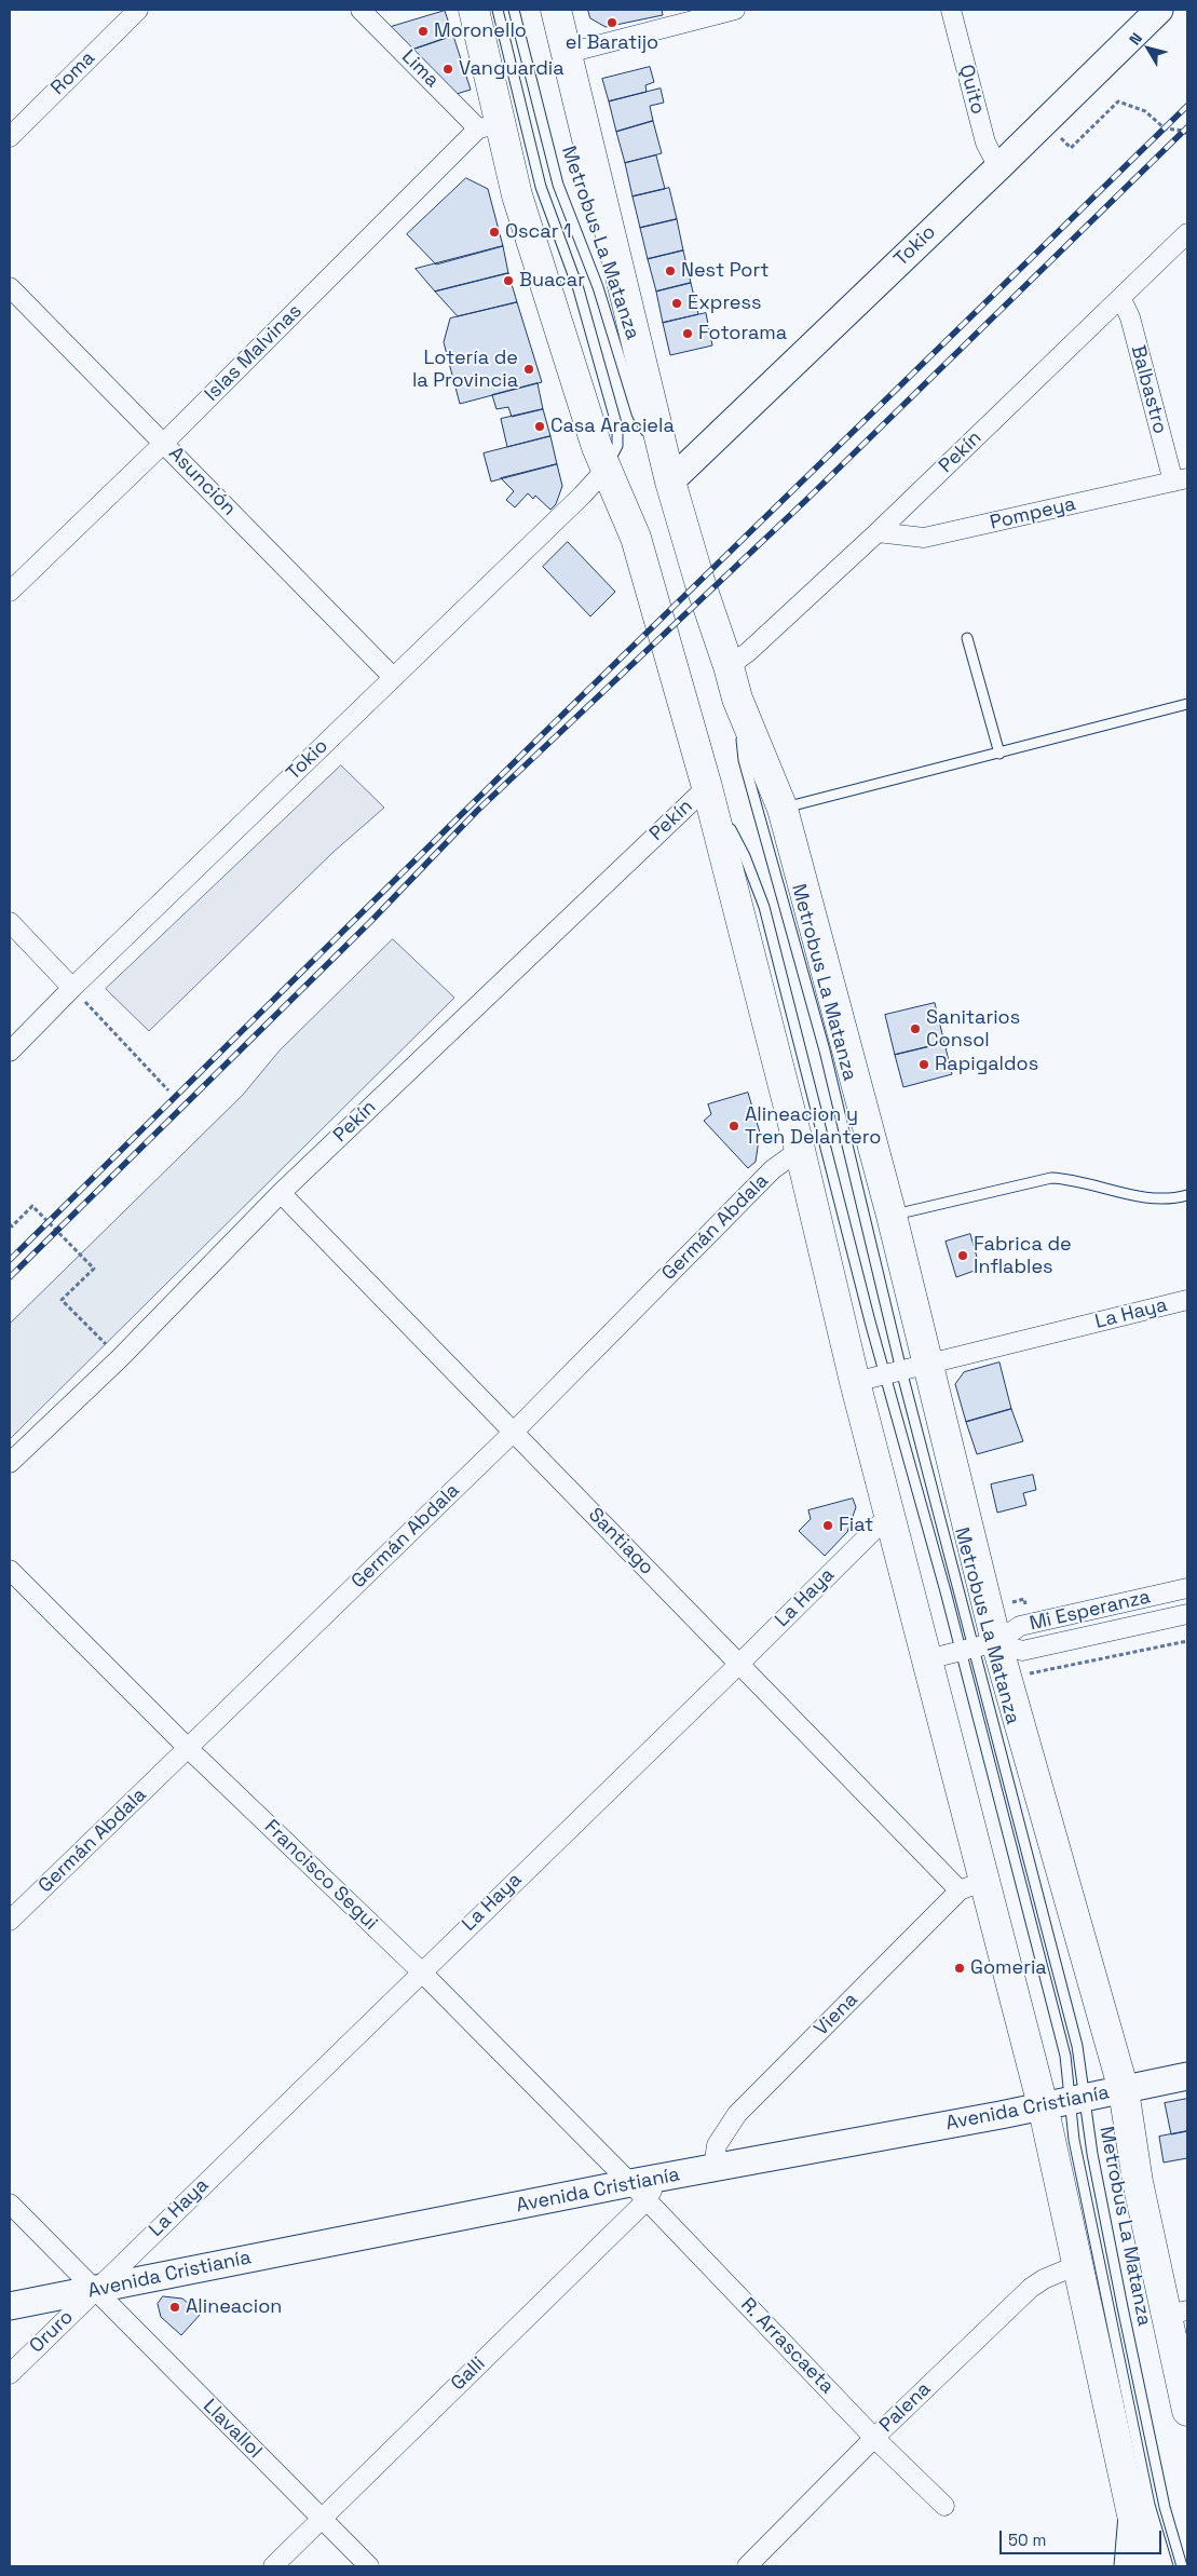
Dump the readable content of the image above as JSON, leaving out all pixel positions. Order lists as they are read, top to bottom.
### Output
{
  "streets": {
    "main road": ["Tokio", "Avenida Cristianía"],
    "street": [
      "Lima",
      "Roma",
      "Quito",
      "Islas Malvinas",
      "Balbastro",
      "Pekín",
      "Asunción",
      "Pompeya",
      "Germán Abdala",
      "La Haya",
      "Santiago",
      "Mi Esperanza",
      "Francisco Segui",
      "Viena",
      "Oruro",
      "R. Arrascaeta",
      "Galli",
      "Palena",
      "Llavallol"
    ],
    "lane": ["Metrobus La Matanza"]
  },
  "crossings": [
    ["Lima", "Islas Malvinas"],
    ["Quito", "Tokio"],
    ["Metrobus La Matanza", "Tokio"],
    ["Metrobus La Matanza", "Pekín"],
    ["Metrobus La Matanza", "La Haya"],
    ["Metrobus La Matanza", "Mi Esperanza"],
    ["Metrobus La Matanza", "Avenida Cristianía"],
    ["Tokio", "Asunción"],
    ["Islas Malvinas", "Asunción"],
    ["Balbastro", "Pekín"],
    ["Balbastro", "Pompeya"],
    ["Pekín", "Pompeya"],
    ["Pekín", "Santiago"],
    ["Germán Abdala", "Santiago"],
    ["Germán Abdala", "Francisco Segui"],
    ["La Haya", "Santiago"],
    ["La Haya", "Francisco Segui"],
    ["La Haya", "Avenida Cristianía"],
    ["La Haya", "Oruro"],
    ["La Haya", "Llavallol"],
    ["Santiago", "Viena"],
    ["Francisco Segui", "Avenida Cristianía"],
    ["Francisco Segui", "R. Arrascaeta"],
    ["Francisco Segui", "Galli"],
    ["Viena", "Avenida Cristianía"],
    ["Avenida Cristianía", "Oruro"],
    ["Avenida Cristianía", "R. Arrascaeta"],
    ["Avenida Cristianía", "Galli"],
    ["Avenida Cristianía", "Llavallol"],
    ["Oruro", "Llavallol"],
    ["R. Arrascaeta", "Galli"],
    ["R. Arrascaeta", "Palena"],
    ["Galli", "Llavallol"]
  ],
  "places": [
    "el Baratijo",
    "Moronello",
    "Vanguardia",
    "Oscar 1",
    "Nest Port",
    "Buacar",
    "Express",
    "Fotorama",
    "Lotería de la Provincia",
    "Casa Araciela",
    "Sanitarios Consol",
    "Rapigaldos",
    "Alineacion y Tren Delantero",
    "Fabrica de Inflables",
    "Fiat",
    "Gomeria",
    "Alineacion"
  ],
  "scale_bar": "50 m",
  "north": "top left"
}
